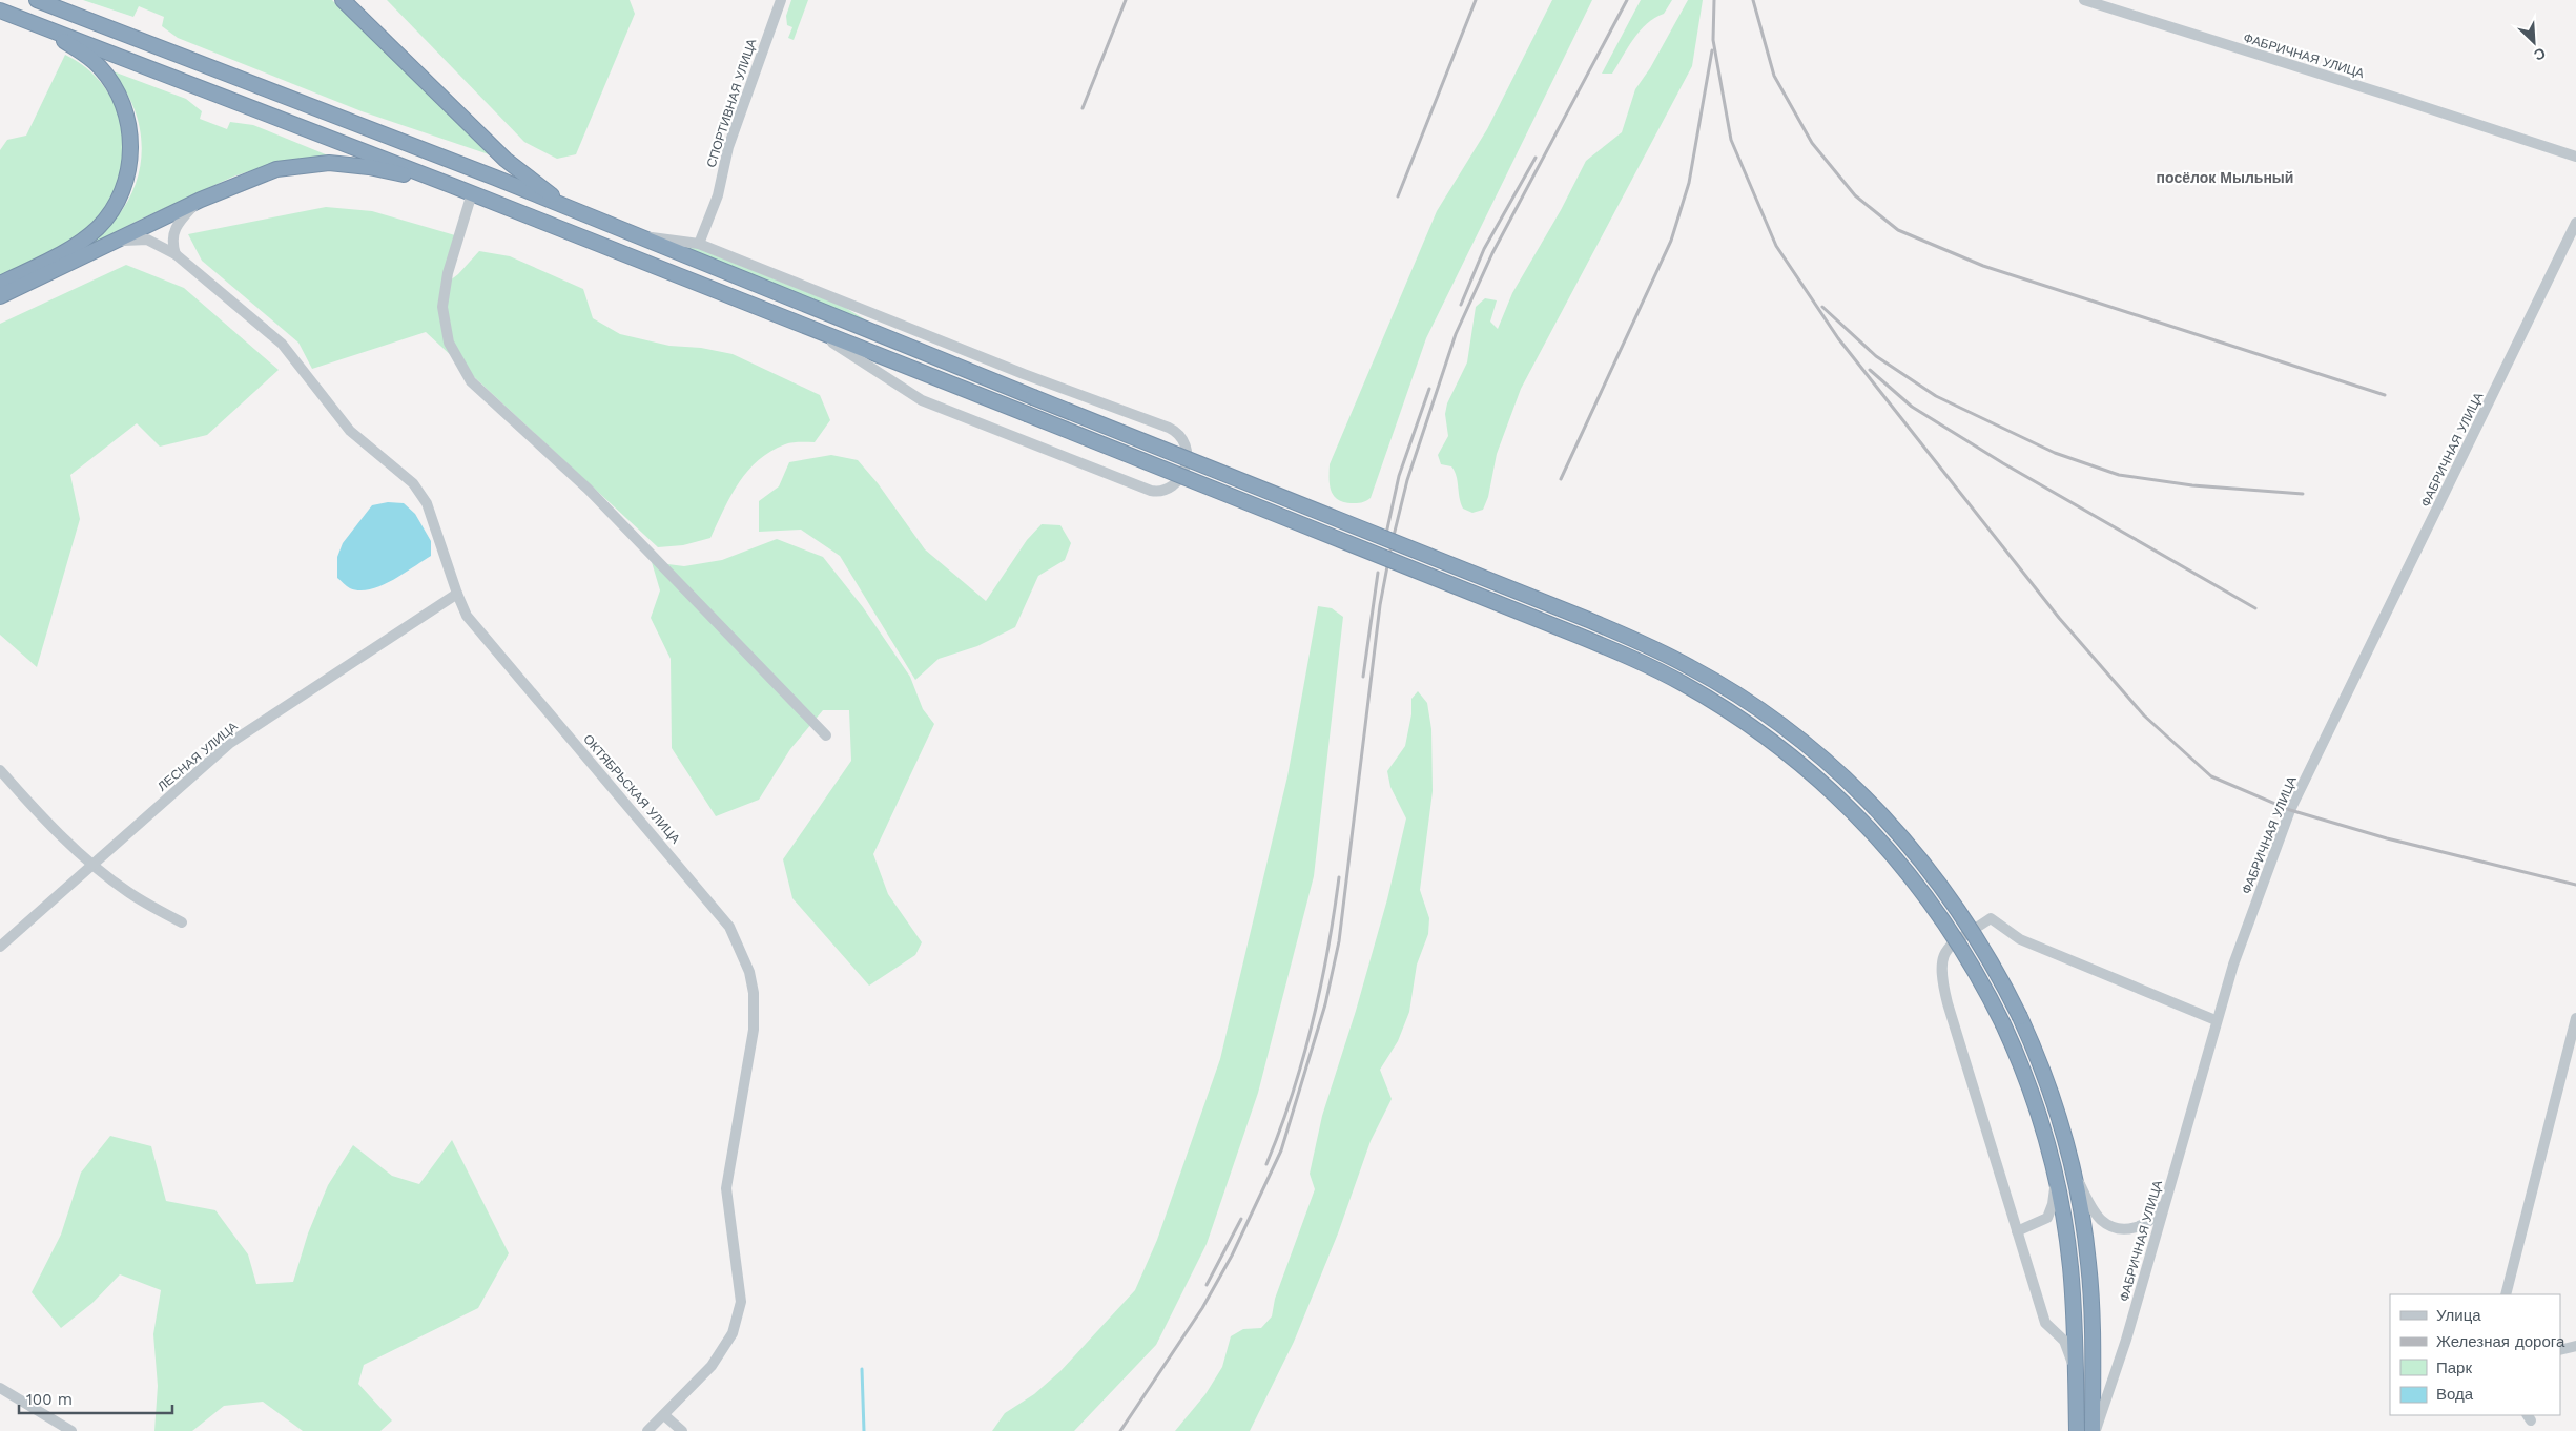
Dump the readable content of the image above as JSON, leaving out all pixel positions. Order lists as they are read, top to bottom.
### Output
{
  "streets": {
    "street": [
      "ФАБРИЧНАЯ УЛИЦА",
      "СПОРТИВНАЯ УЛИЦА",
      "ЛЕСНАЯ УЛИЦА",
      "ОКТЯБРЬСКАЯ УЛИЦА"
    ]
  },
  "crossings": [
    ["ЛЕСНАЯ УЛИЦА", "ОКТЯБРЬСКАЯ УЛИЦА"]
  ],
  "districts": ["посёлок Мыльный"],
  "legend": [
    "Улица",
    "Железная дорога",
    "Парк",
    "Вода"
  ],
  "scale_bar": "100 m",
  "north": "bottom right"
}
